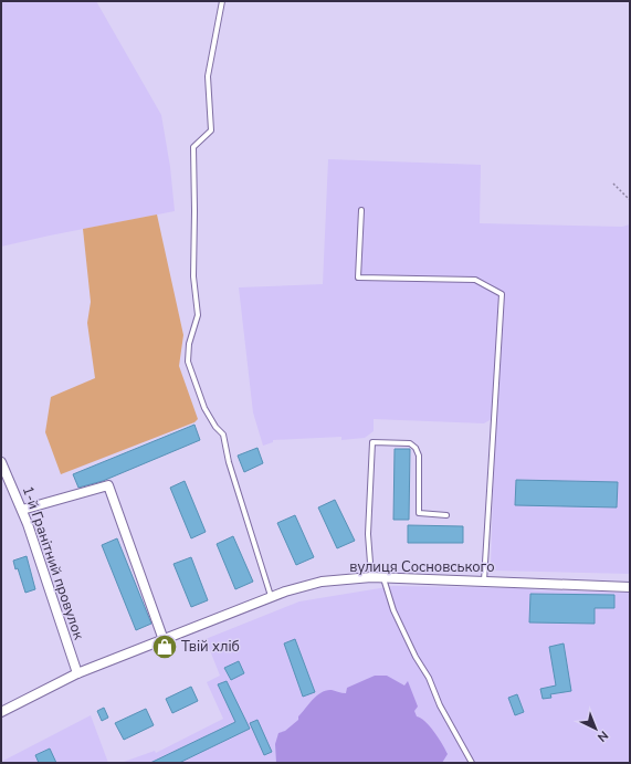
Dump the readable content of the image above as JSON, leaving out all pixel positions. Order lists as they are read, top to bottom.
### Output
{
  "streets": {
    "street": ["1-й Гранітний провулок", "вулиця Сосновського"]
  },
  "crossings": [
    ["1-й Гранітний провулок", "вулиця Сосновського"]
  ],
  "places": {
    "shop": ["Твій хліб"]
  },
  "north": "bottom right"
}
